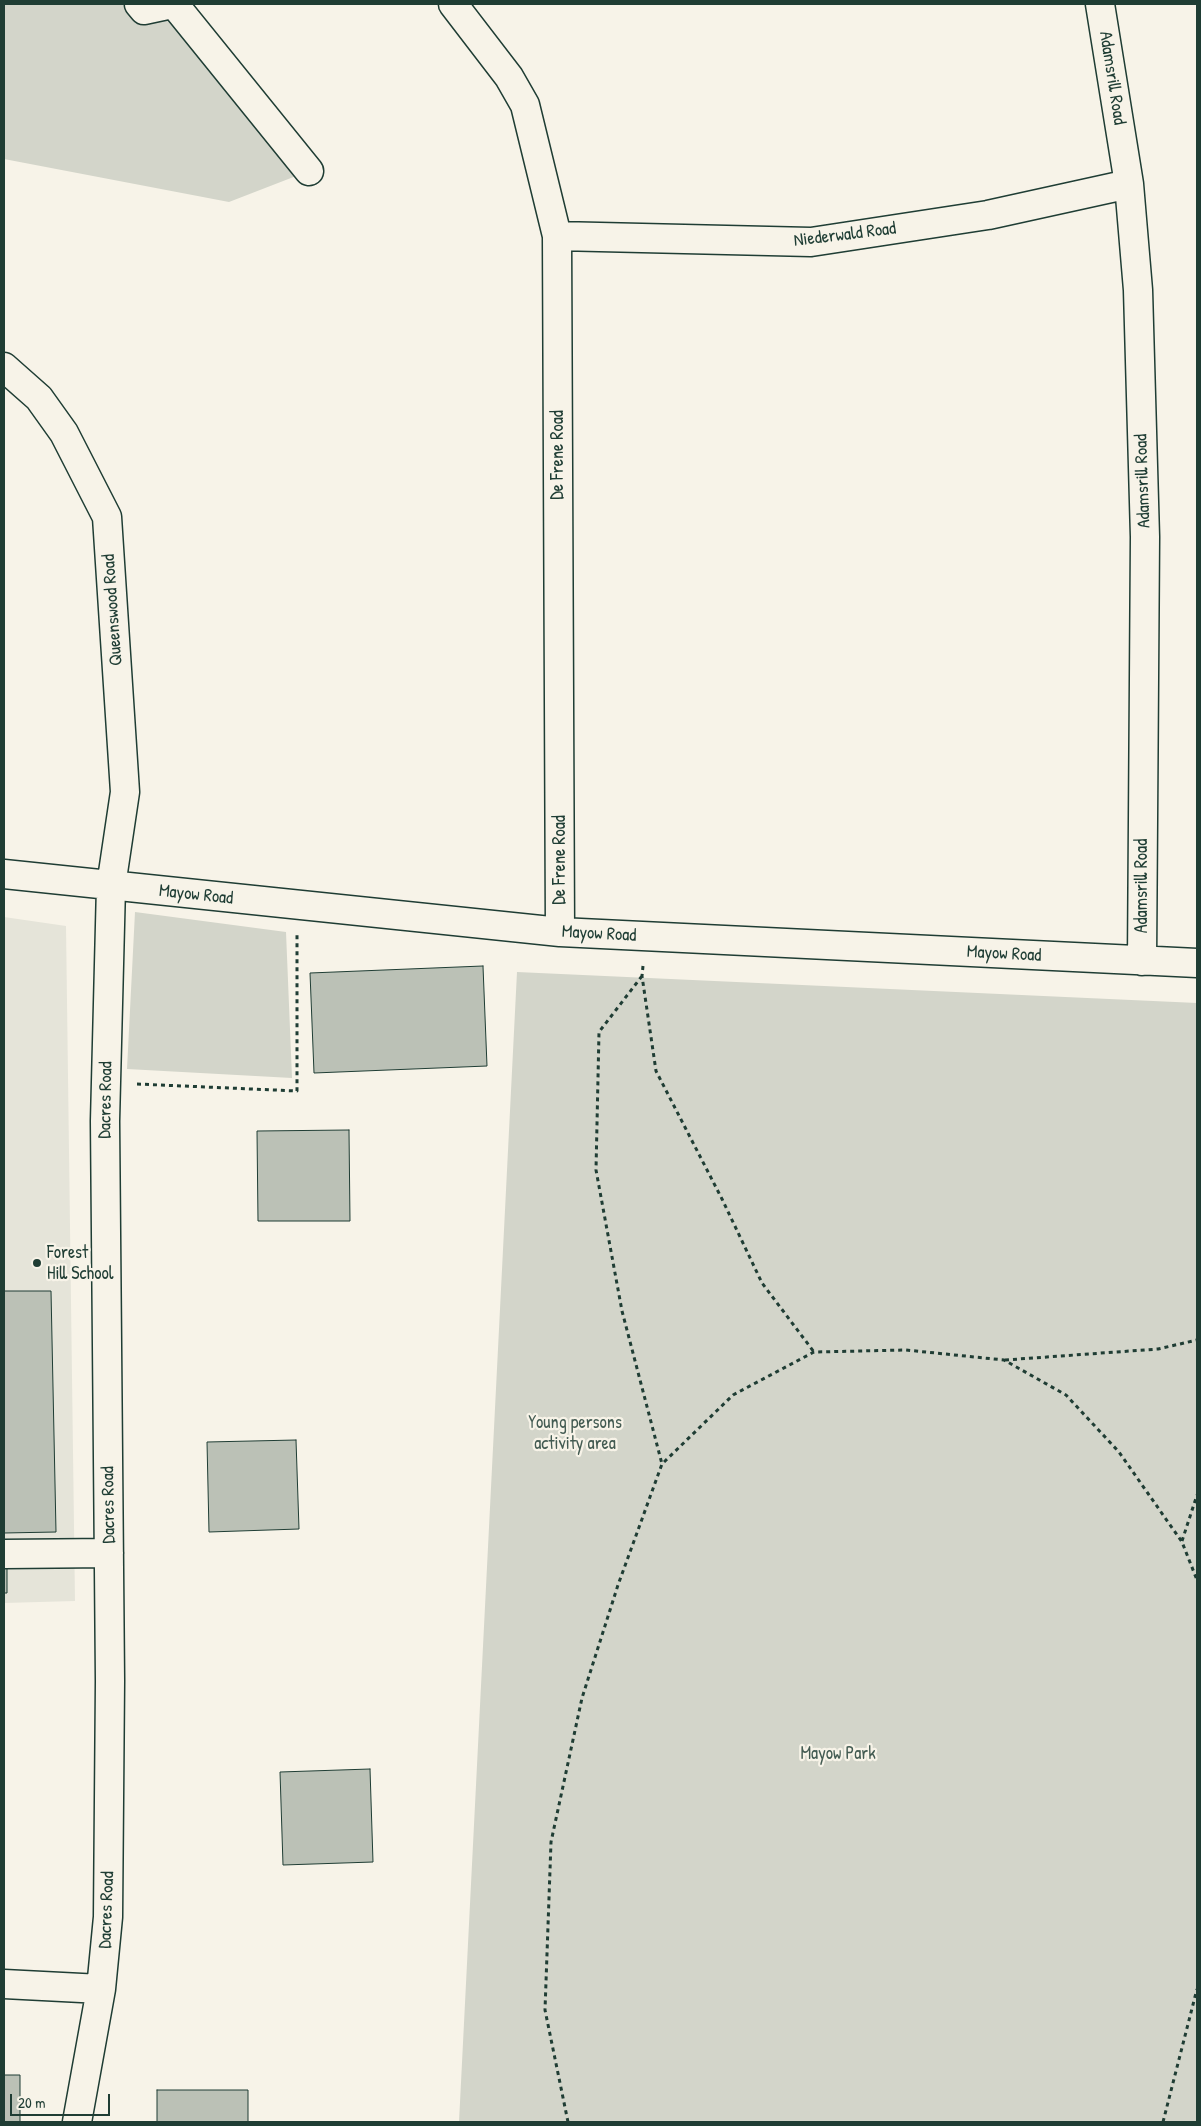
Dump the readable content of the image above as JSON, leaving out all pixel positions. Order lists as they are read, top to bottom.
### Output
{
  "streets": {
    "street": [
      "Adamsrill Road",
      "Niederwald Road",
      "De Frene Road",
      "Queenswood Road",
      "Mayow Road",
      "Dacres Road"
    ]
  },
  "crossings": [
    ["Adamsrill Road", "Niederwald Road"],
    ["Adamsrill Road", "Mayow Road"],
    ["Niederwald Road", "De Frene Road"],
    ["De Frene Road", "Mayow Road"],
    ["Queenswood Road", "Mayow Road"],
    ["Queenswood Road", "Dacres Road"],
    ["Mayow Road", "Dacres Road"]
  ],
  "parks": ["Young persons activity area", "Mayow Park"],
  "places": ["Forest Hill School"],
  "scale_bar": "20 m"
}
